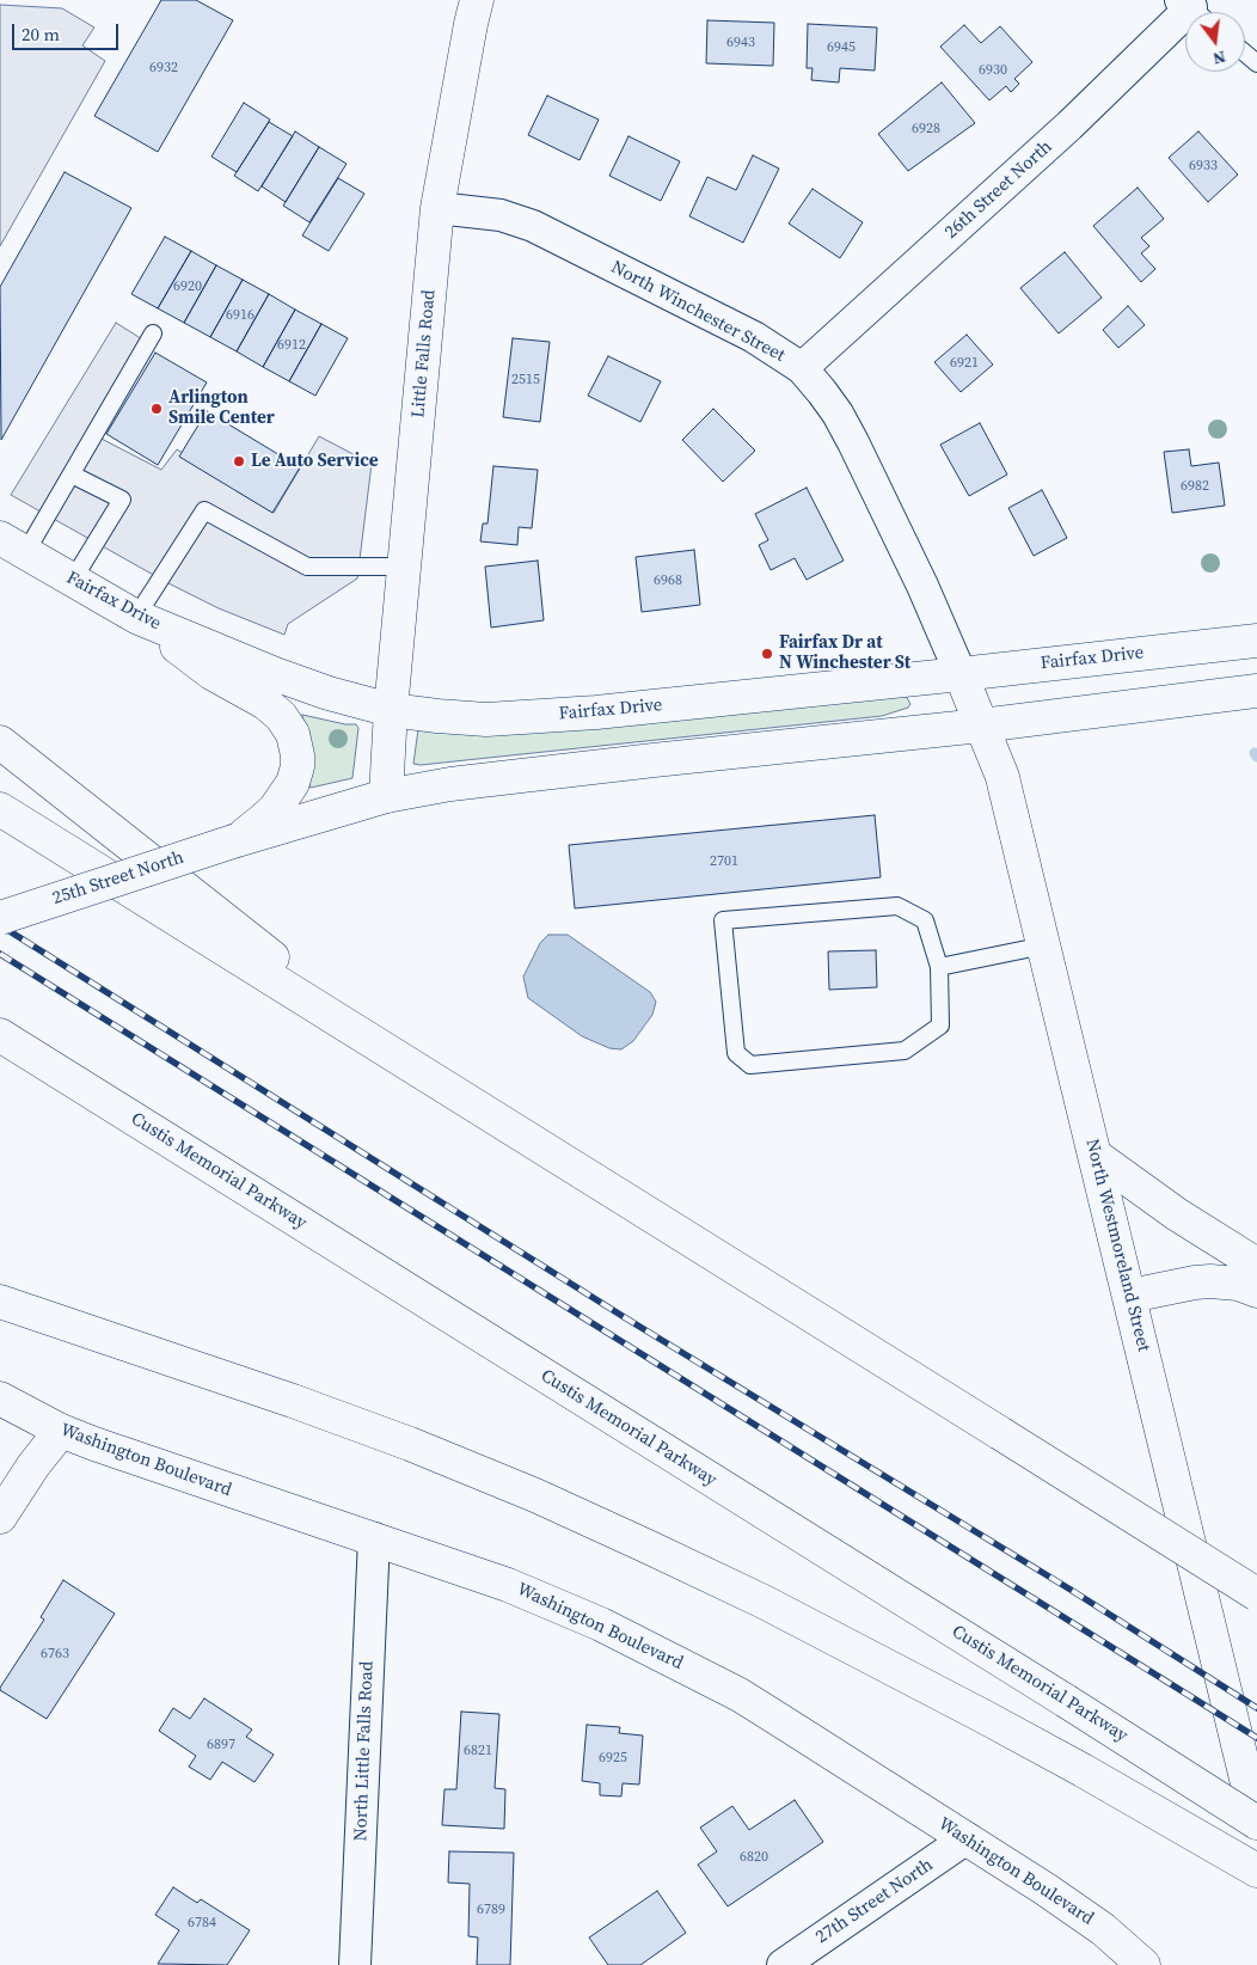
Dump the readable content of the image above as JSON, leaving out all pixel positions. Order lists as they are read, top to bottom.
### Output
{
  "streets": {
    "main road": [
      "Little Falls Road",
      "Fairfax Drive",
      "25th Street North",
      "Custis Memorial Parkway",
      "North Westmoreland Street",
      "Washington Boulevard"
    ],
    "street": [
      "26th Street North",
      "North Winchester Street",
      "North Little Falls Road",
      "27th Street North"
    ]
  },
  "crossings": [
    ["26th Street North", "North Winchester Street"],
    ["North Winchester Street", "Little Falls Road"],
    ["North Winchester Street", "Fairfax Drive"],
    ["North Winchester Street", "North Westmoreland Street"],
    ["Little Falls Road", "Fairfax Drive"],
    ["Fairfax Drive", "North Westmoreland Street"],
    ["Custis Memorial Parkway", "North Westmoreland Street"],
    ["Washington Boulevard", "North Little Falls Road"],
    ["Washington Boulevard", "27th Street North"]
  ],
  "places": ["Arlington Smile Center", "Le Auto Service", "Fairfax Dr at N Winchester St"],
  "house_numbers": [
    "6943",
    "6945",
    "6932",
    "6930",
    "6928",
    "6933",
    "6920",
    "6916",
    "6912",
    "6921",
    "2515",
    "6982",
    "6968",
    "2701",
    "6763",
    "6897",
    "6821",
    "6925",
    "6820",
    "6789",
    "6784"
  ],
  "scale_bar": "20 m",
  "north": "bottom"
}
